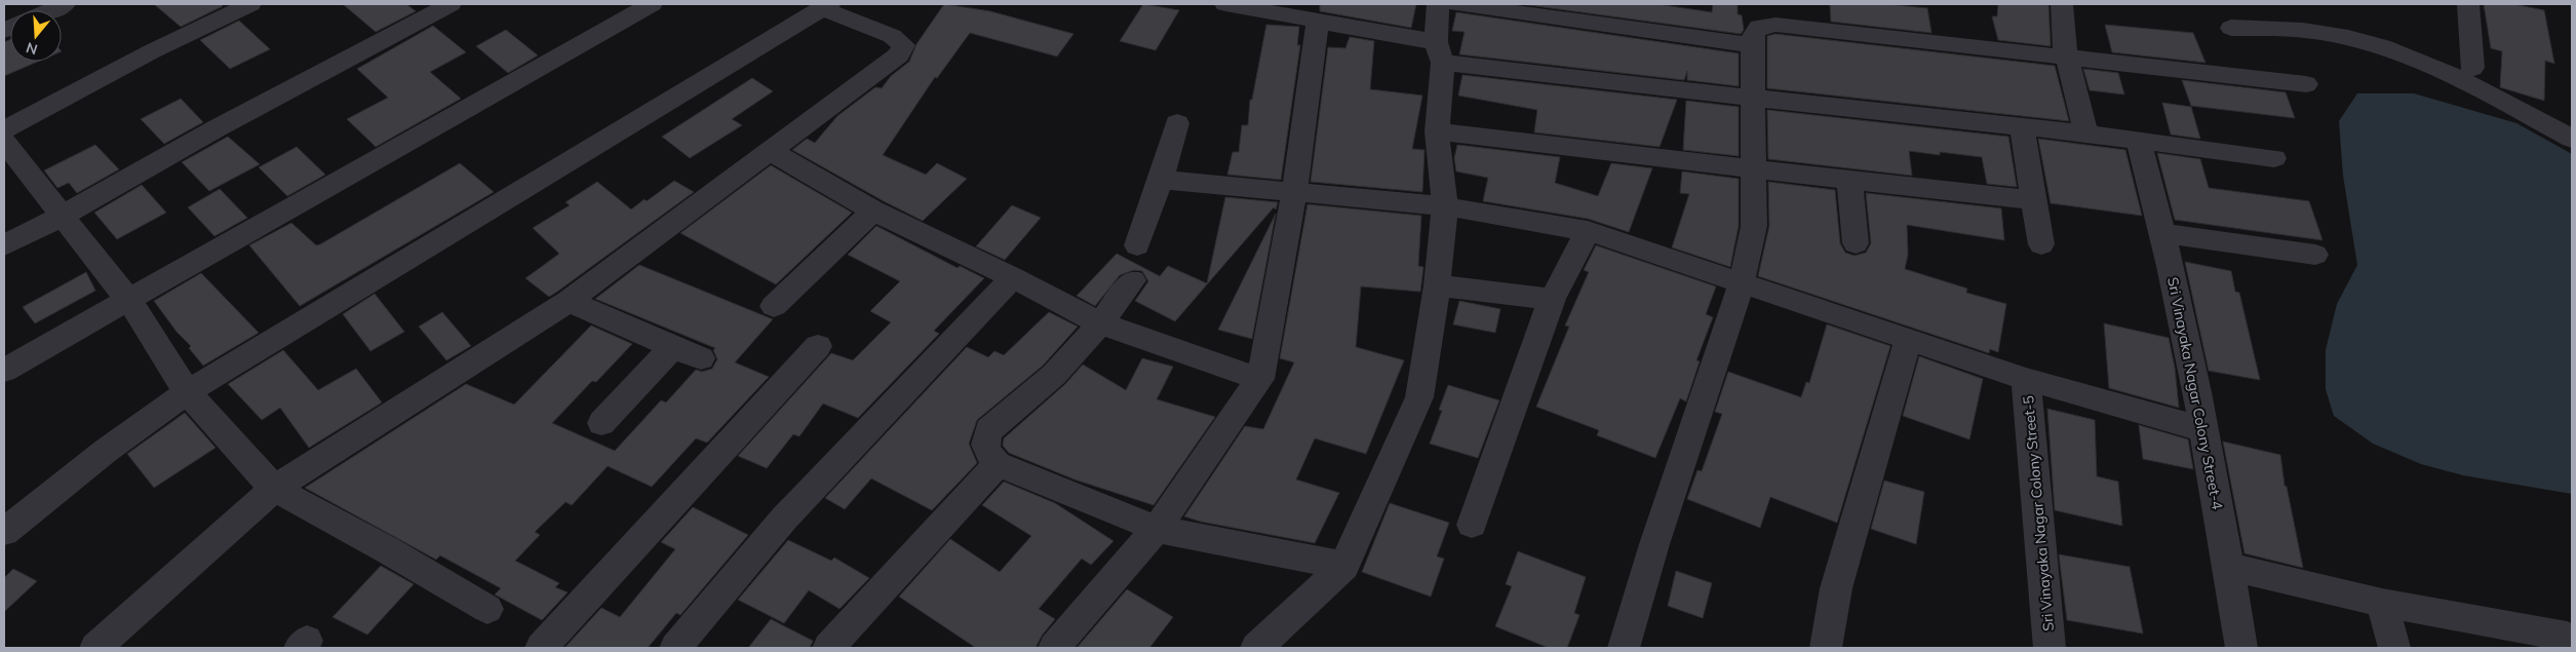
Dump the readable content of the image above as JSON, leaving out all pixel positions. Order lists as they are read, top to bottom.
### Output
{
  "streets": {
    "street": ["Sri Vinayaka Nagar Colony Street-4", "Sri Vinayaka Nagar Colony Street-5"]
  },
  "north": "bottom"
}
